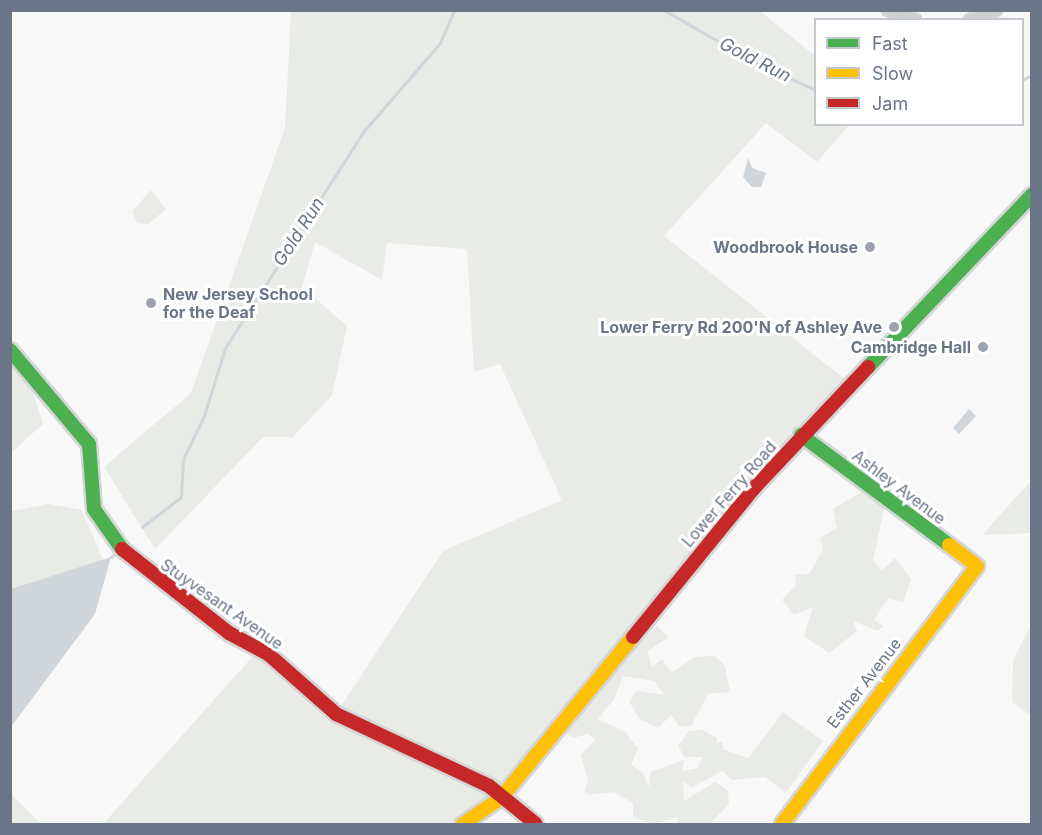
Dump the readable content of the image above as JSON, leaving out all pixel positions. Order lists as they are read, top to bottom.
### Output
{
  "streets": {
    "street": [
      "Ashley Avenue",
      "Lower Ferry Road",
      "Stuyvesant Avenue",
      "Esther Avenue"
    ]
  },
  "crossings": [
    ["Ashley Avenue", "Lower Ferry Road"],
    ["Ashley Avenue", "Esther Avenue"],
    ["Lower Ferry Road", "Stuyvesant Avenue"]
  ],
  "water": ["Gold Run"],
  "places": [
    "Woodbrook House",
    "New Jersey School for the Deaf",
    "Lower Ferry Rd 200'N of Ashley Ave",
    "Cambridge Hall"
  ],
  "legend": ["Fast", "Slow", "Jam"]
}
